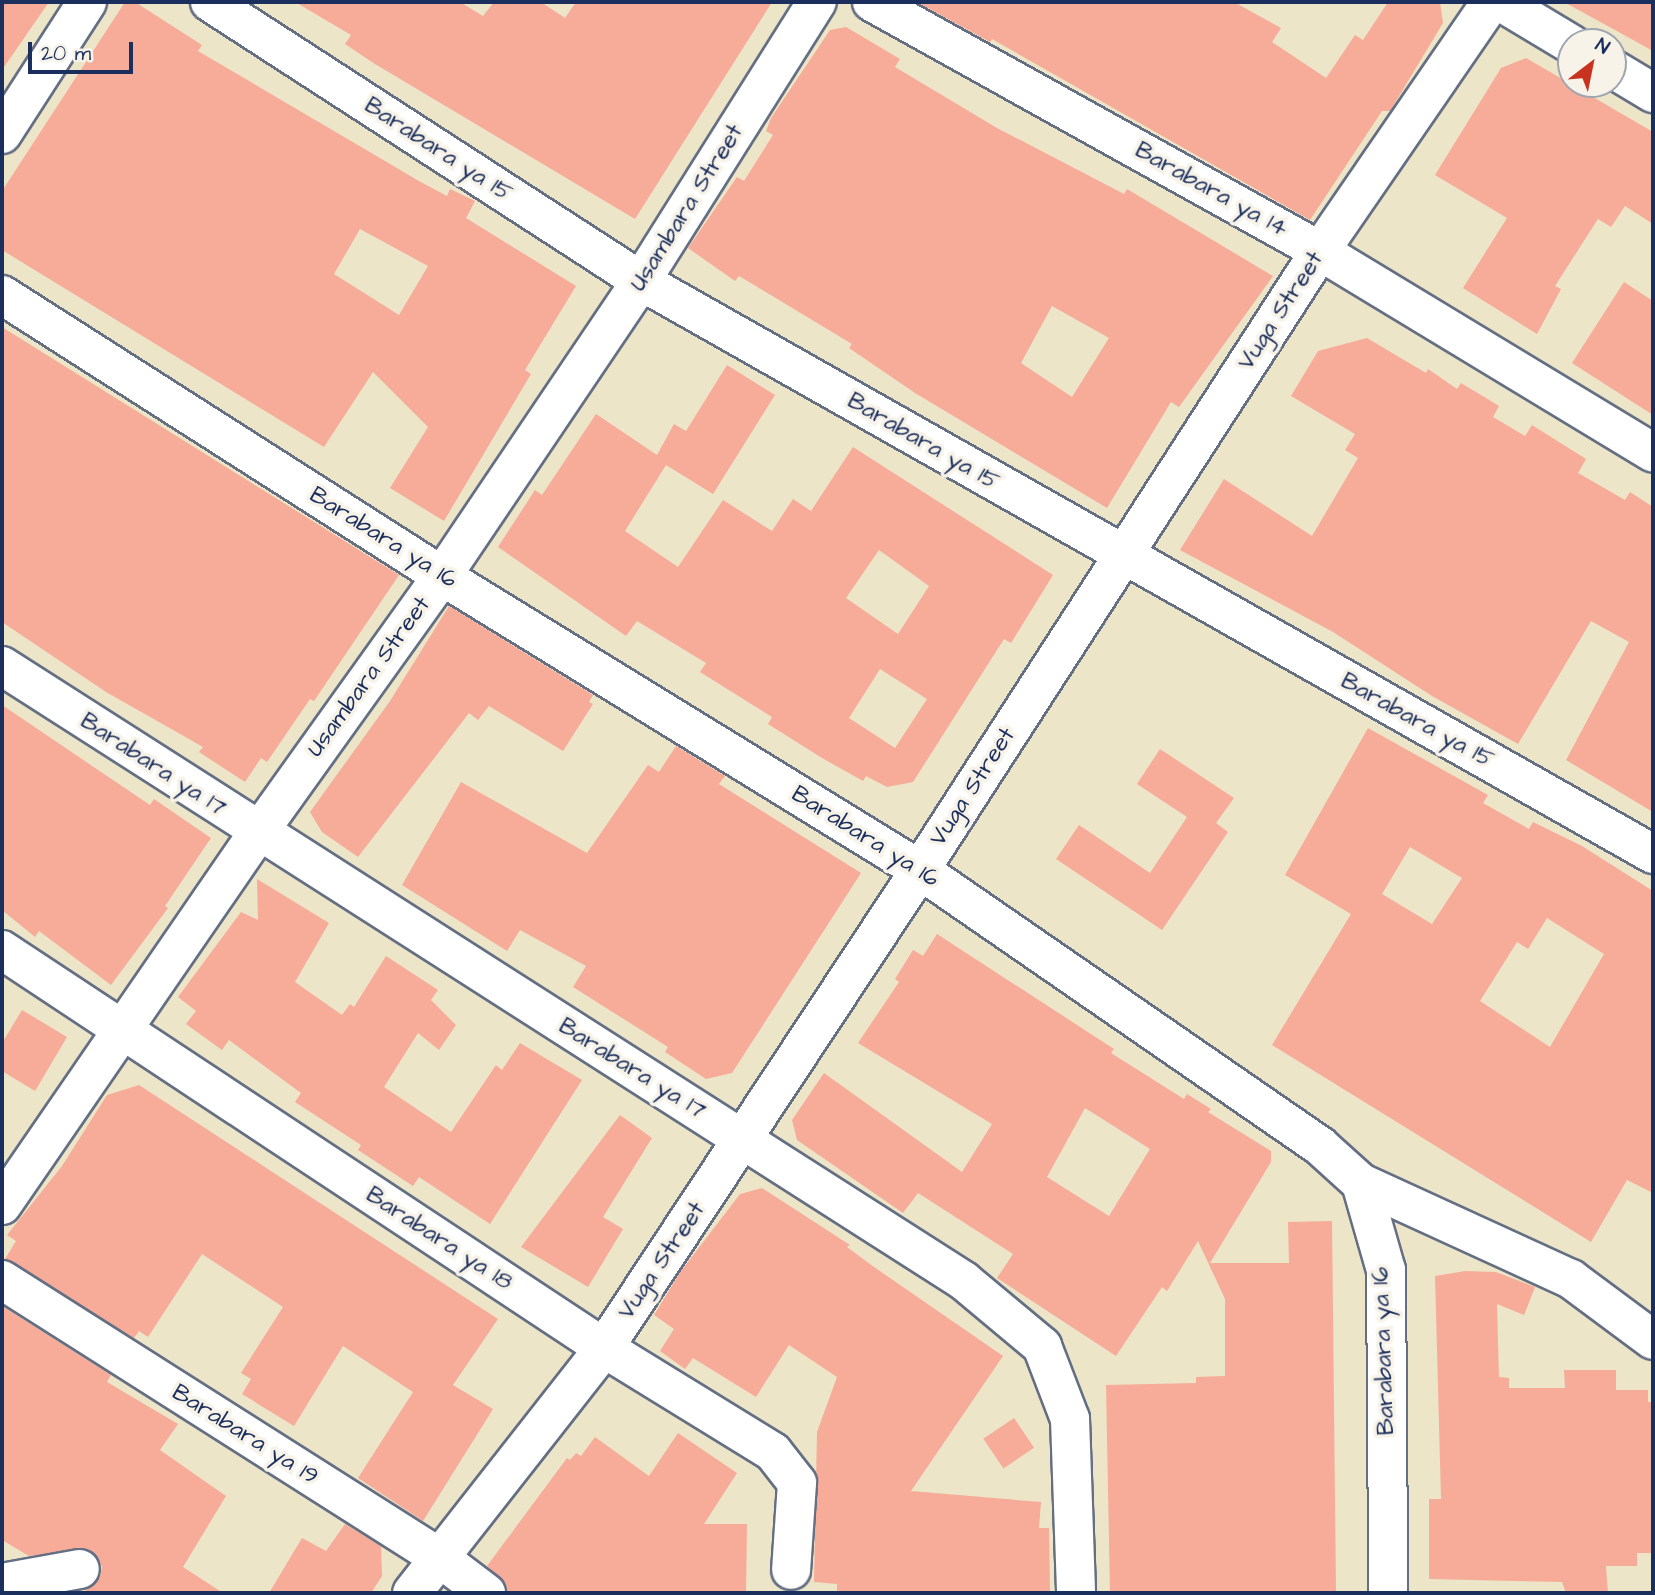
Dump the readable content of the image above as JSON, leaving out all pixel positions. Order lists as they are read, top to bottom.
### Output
{
  "streets": {
    "street": [
      "Barabara ya 15",
      "Barabara ya 14",
      "Usambara Street",
      "Vuga Street",
      "Barabara ya 16",
      "Barabara ya 17",
      "Barabara ya 18",
      "Barabara ya 19"
    ]
  },
  "crossings": [
    ["Barabara ya 15", "Usambara Street"],
    ["Barabara ya 15", "Vuga Street"],
    ["Barabara ya 14", "Vuga Street"],
    ["Usambara Street", "Barabara ya 16"],
    ["Usambara Street", "Barabara ya 17"],
    ["Usambara Street", "Barabara ya 18"],
    ["Vuga Street", "Barabara ya 16"],
    ["Vuga Street", "Barabara ya 17"],
    ["Vuga Street", "Barabara ya 18"],
    ["Vuga Street", "Barabara ya 19"]
  ],
  "scale_bar": "20 m",
  "north": "top right"
}
